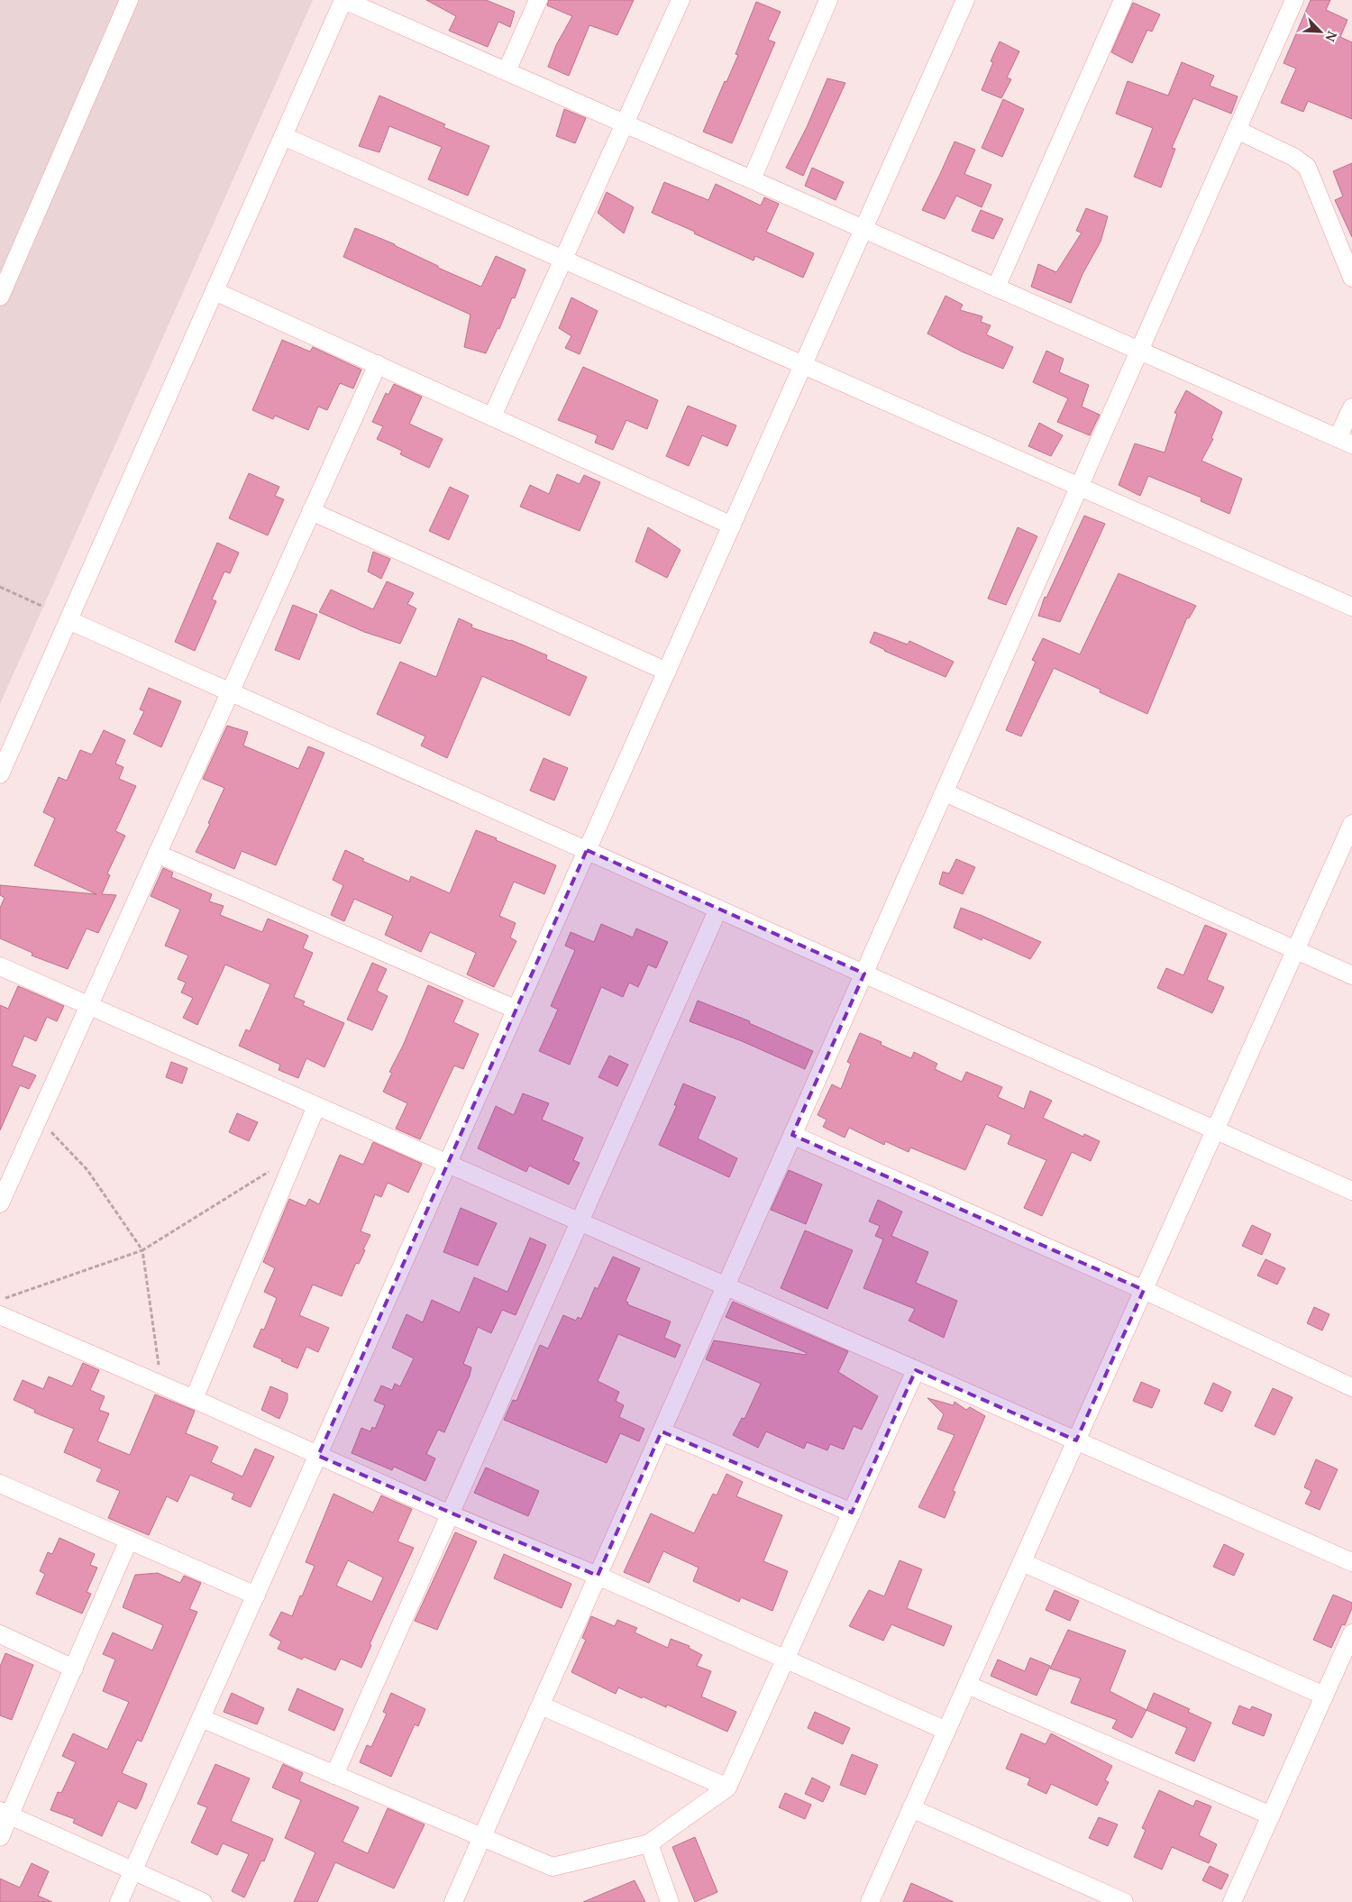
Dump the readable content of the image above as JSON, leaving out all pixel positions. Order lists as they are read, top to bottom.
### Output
{
  "north": "bottom right"
}
